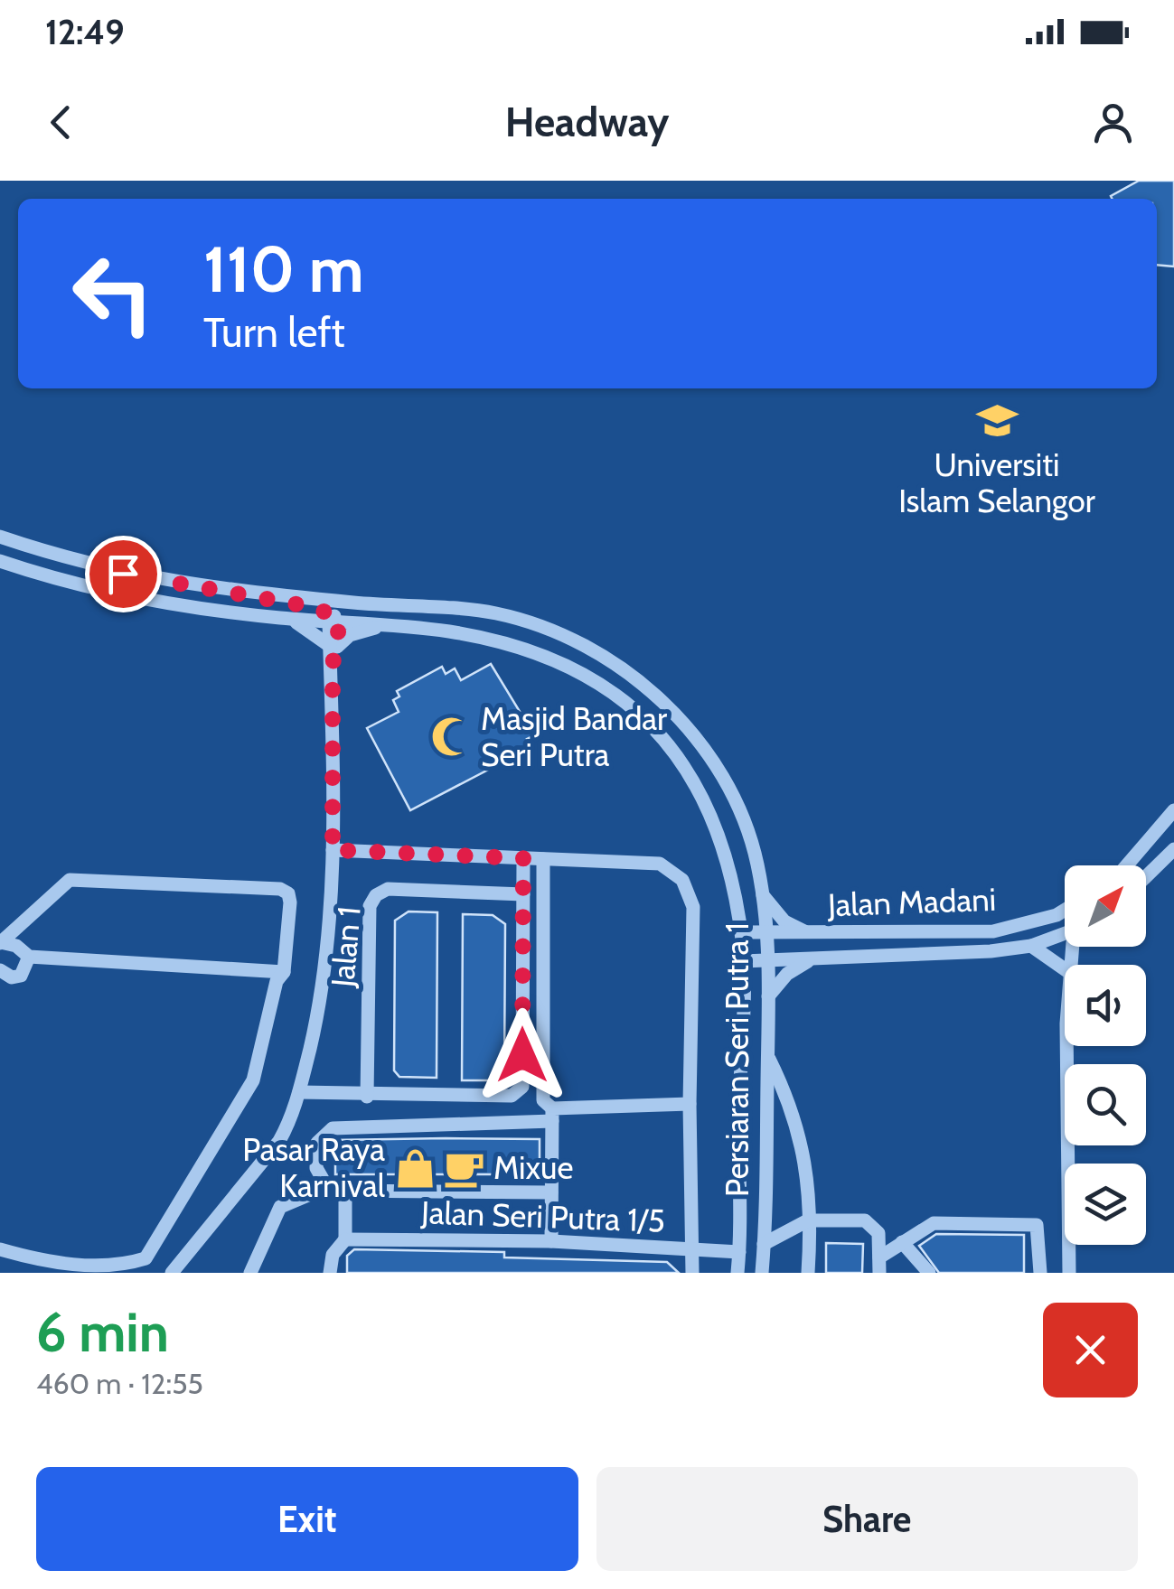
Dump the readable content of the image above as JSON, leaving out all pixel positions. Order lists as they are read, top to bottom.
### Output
{
  "streets": {
    "street": [
      "Jalan Madani",
      "Jalan 1",
      "Persiaran Seri Putra 1",
      "Jalan Seri Putra 1/5"
    ]
  },
  "crossings": [
    ["Jalan Madani", "Persiaran Seri Putra 1"],
    ["Persiaran Seri Putra 1", "Jalan Seri Putra 1/5"]
  ],
  "places": {
    "school or university": ["Universiti Islam Selangor"],
    "mosque": ["Masjid Bandar Seri Putra"],
    "shop": ["Pasar Raya Karnival"],
    "cafe": ["Mixue"]
  },
  "north": "top right",
  "page": {
    "status": "12:49",
    "header": "Headway",
    "turn": ["110 m", "Turn left"],
    "heading": ["6 min", "460 m · 12:55"],
    "buttons": ["Exit", "Share"]
  }
}
